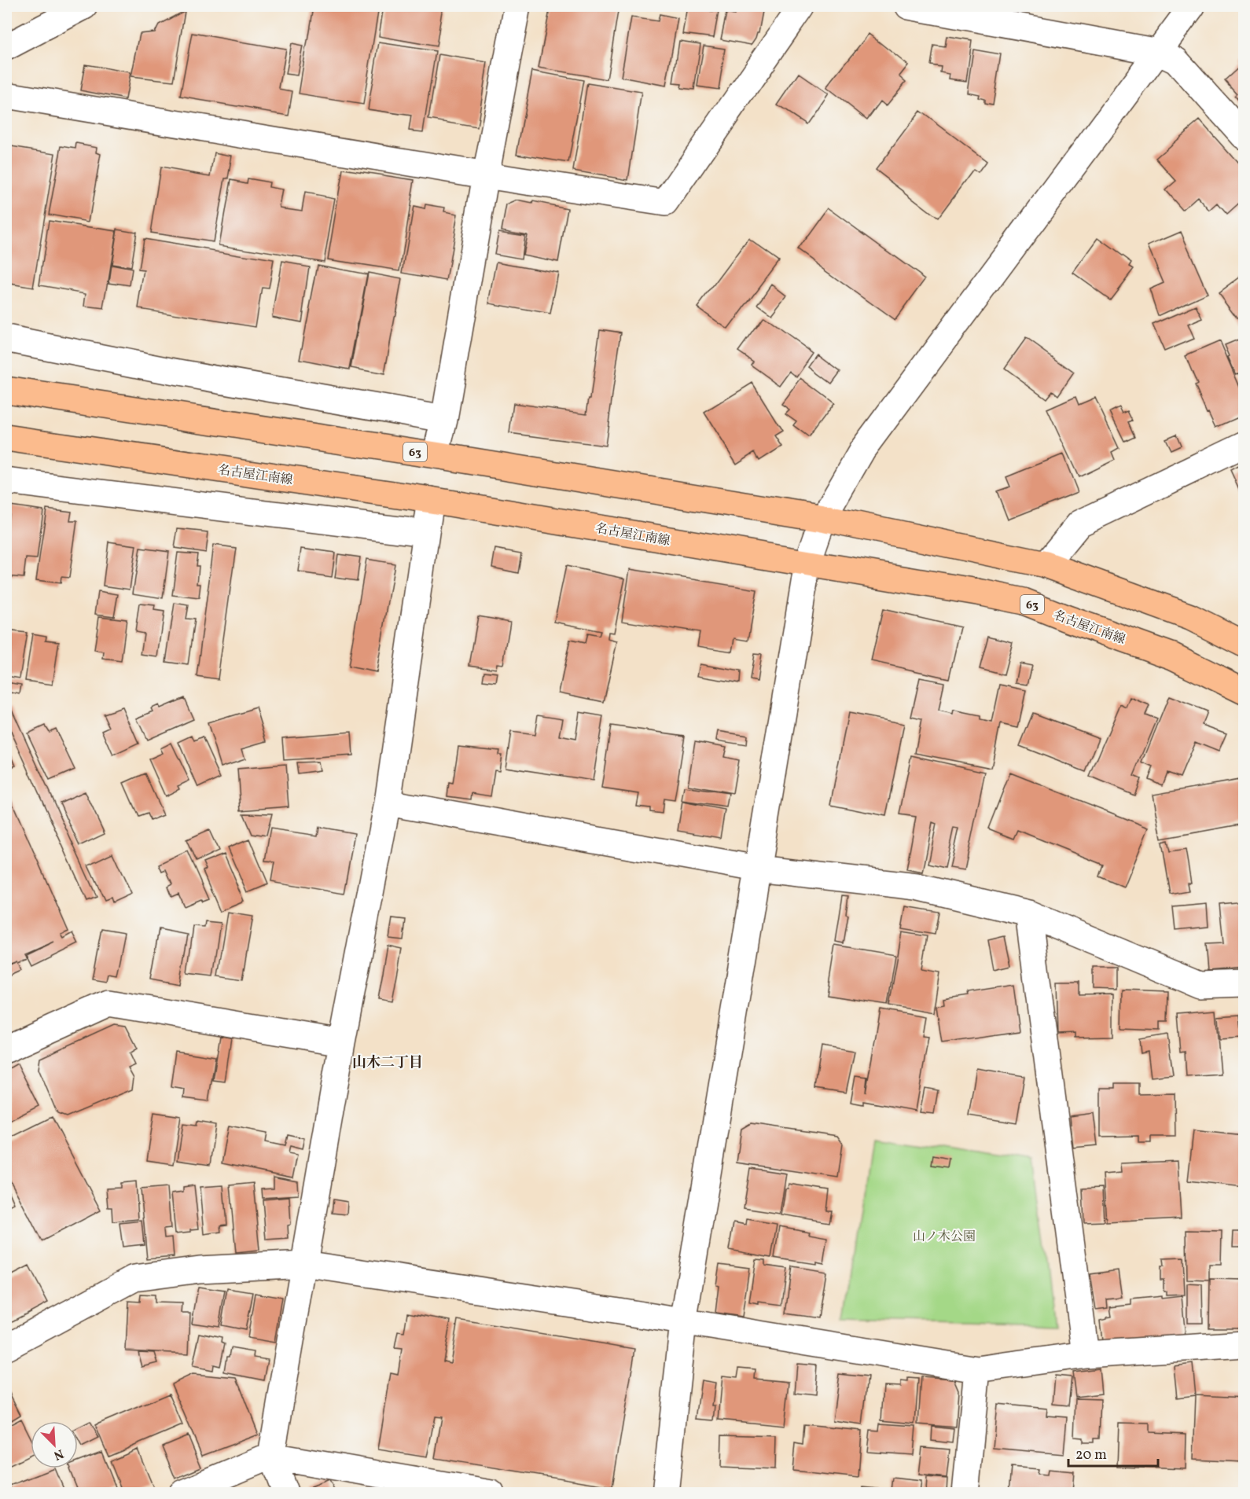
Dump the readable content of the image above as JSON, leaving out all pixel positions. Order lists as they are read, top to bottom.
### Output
{
  "streets": {
    "main road": ["63", "名古屋江南線"]
  },
  "districts": ["山木二丁目"],
  "parks": ["山ノ木公園"],
  "scale_bar": "20 m",
  "north": "bottom right"
}
